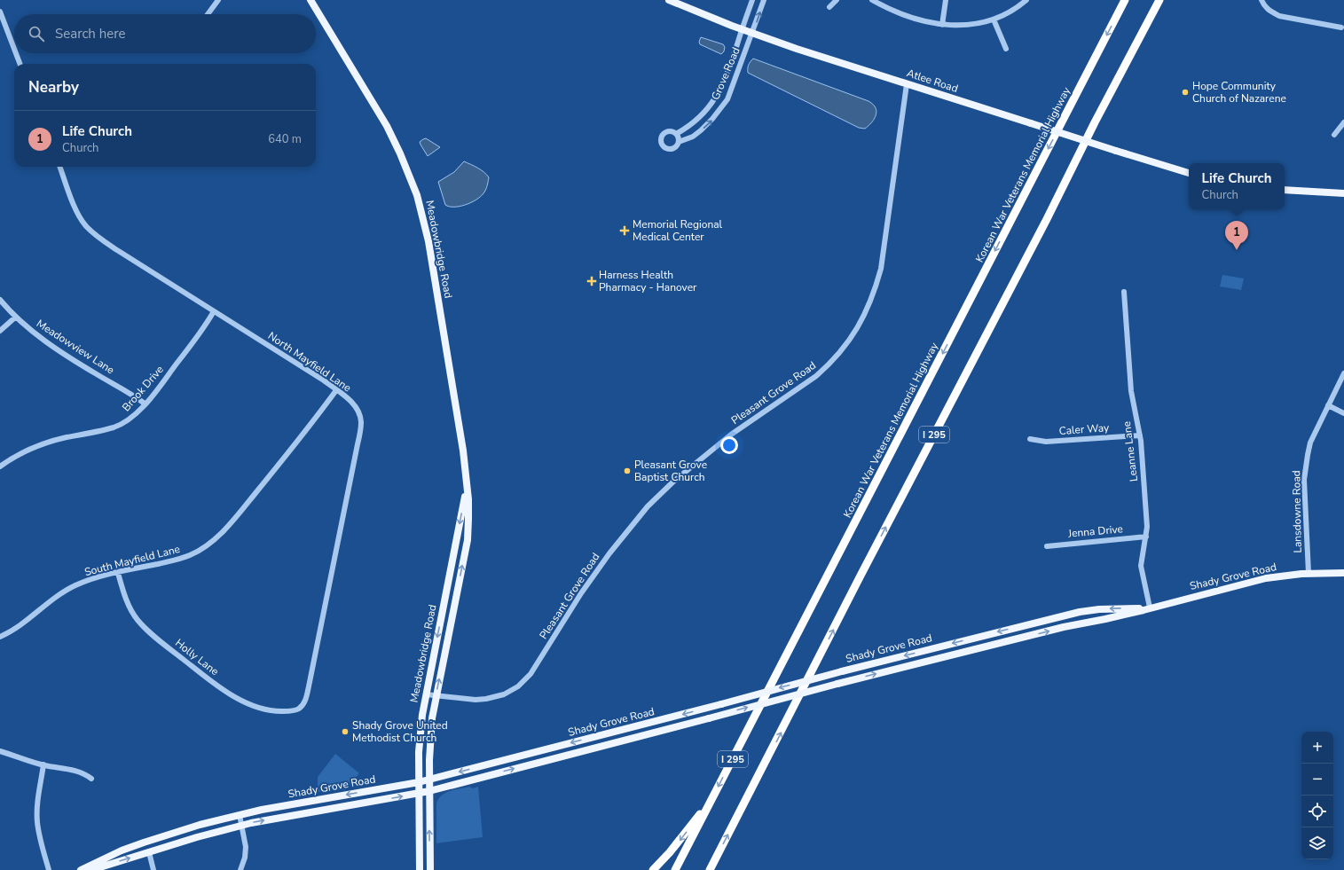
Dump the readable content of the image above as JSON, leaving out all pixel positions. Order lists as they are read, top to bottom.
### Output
{
  "streets": {
    "highway": ["Korean War Veterans Memorial Highway", "I 295"],
    "main road": ["Atlee Road", "Meadowbridge Road", "Shady Grove Road"],
    "street": [
      "Grove Road",
      "Meadowview Lane",
      "North Mayfield Lane",
      "Brook Drive",
      "Pleasant Grove Road",
      "Caler Way",
      "Leanne Lane",
      "Lansdowne Road",
      "Jenna Drive",
      "South Mayfield Lane",
      "Holly Lane"
    ]
  },
  "crossings": [
    ["Grove Road", "Atlee Road"],
    ["Atlee Road", "Pleasant Grove Road"],
    ["Meadowbridge Road", "Pleasant Grove Road"],
    ["Meadowbridge Road", "Shady Grove Road"],
    ["Meadowview Lane", "Brook Drive"],
    ["North Mayfield Lane", "Brook Drive"],
    ["North Mayfield Lane", "South Mayfield Lane"],
    ["North Mayfield Lane", "Holly Lane"],
    ["Caler Way", "Leanne Lane"],
    ["Leanne Lane", "Jenna Drive"],
    ["Leanne Lane", "Shady Grove Road"],
    ["Lansdowne Road", "Shady Grove Road"],
    ["South Mayfield Lane", "Holly Lane"]
  ],
  "places": {
    "other": ["Hope Community Church of Nazarene", "Pleasant Grove Baptist Church", "Shady Grove United Methodist Church"],
    "health": ["Memorial Regional Medical Center", "Harness Health Pharmacy - Hanover"]
  },
  "page": {
    "search": "Search here",
    "heading": "Nearby",
    "list": [
      {
        "mark": "1",
        "name": "Life Church",
        "note": "Church",
        "value": "640 m"
      }
    ],
    "popup": ["Life Church", "Church"],
    "pins": "1",
    "map_buttons": ["+", "−"]
  }
}
